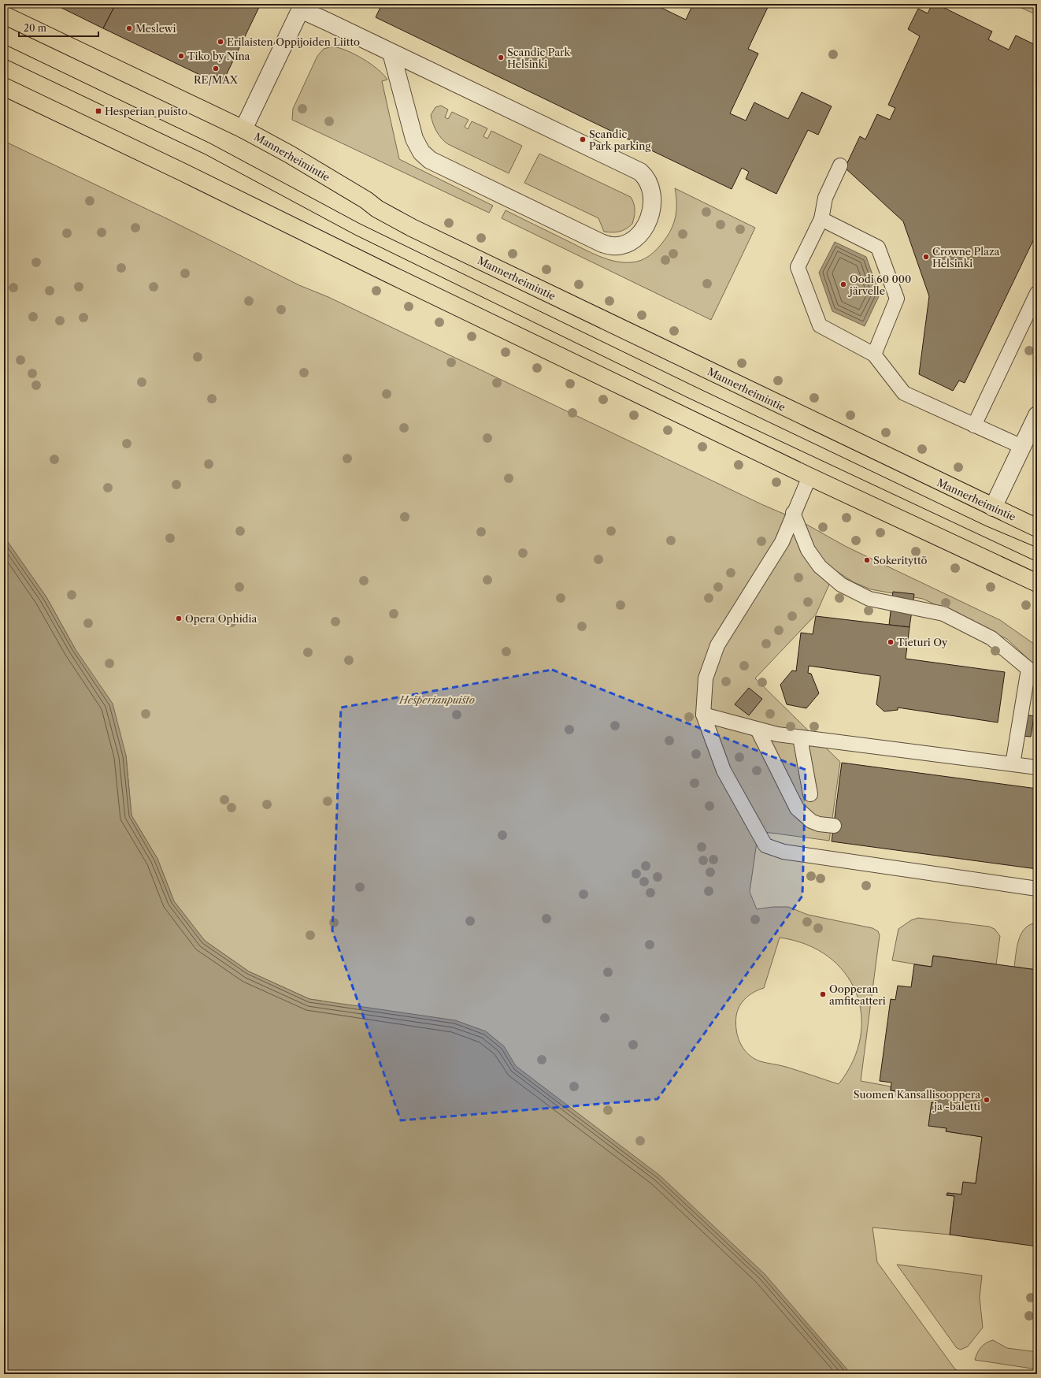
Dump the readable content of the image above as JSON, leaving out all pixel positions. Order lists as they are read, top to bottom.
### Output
{
  "streets": {
    "main road": ["Mannerheimintie"]
  },
  "parks": ["Hesperianpuisto"],
  "places": {
    "other": [
      "Meslewi",
      "Erilaisten Oppijoiden Liitto",
      "Tiko by Nina",
      "Scandic Park Helsinki",
      "RE/MAX",
      "Scandic Park parking",
      "Crowne Plaza Helsinki",
      "Oodi 60 000 järvelle",
      "Sokerityttö",
      "Opera Ophidia",
      "Tieturi Oy",
      "Oopperan amfiteatteri",
      "Suomen Kansallisooppera ja -baletti"
    ],
    "transit": ["Hesperian puisto"]
  },
  "scale_bar": "20 m"
}
